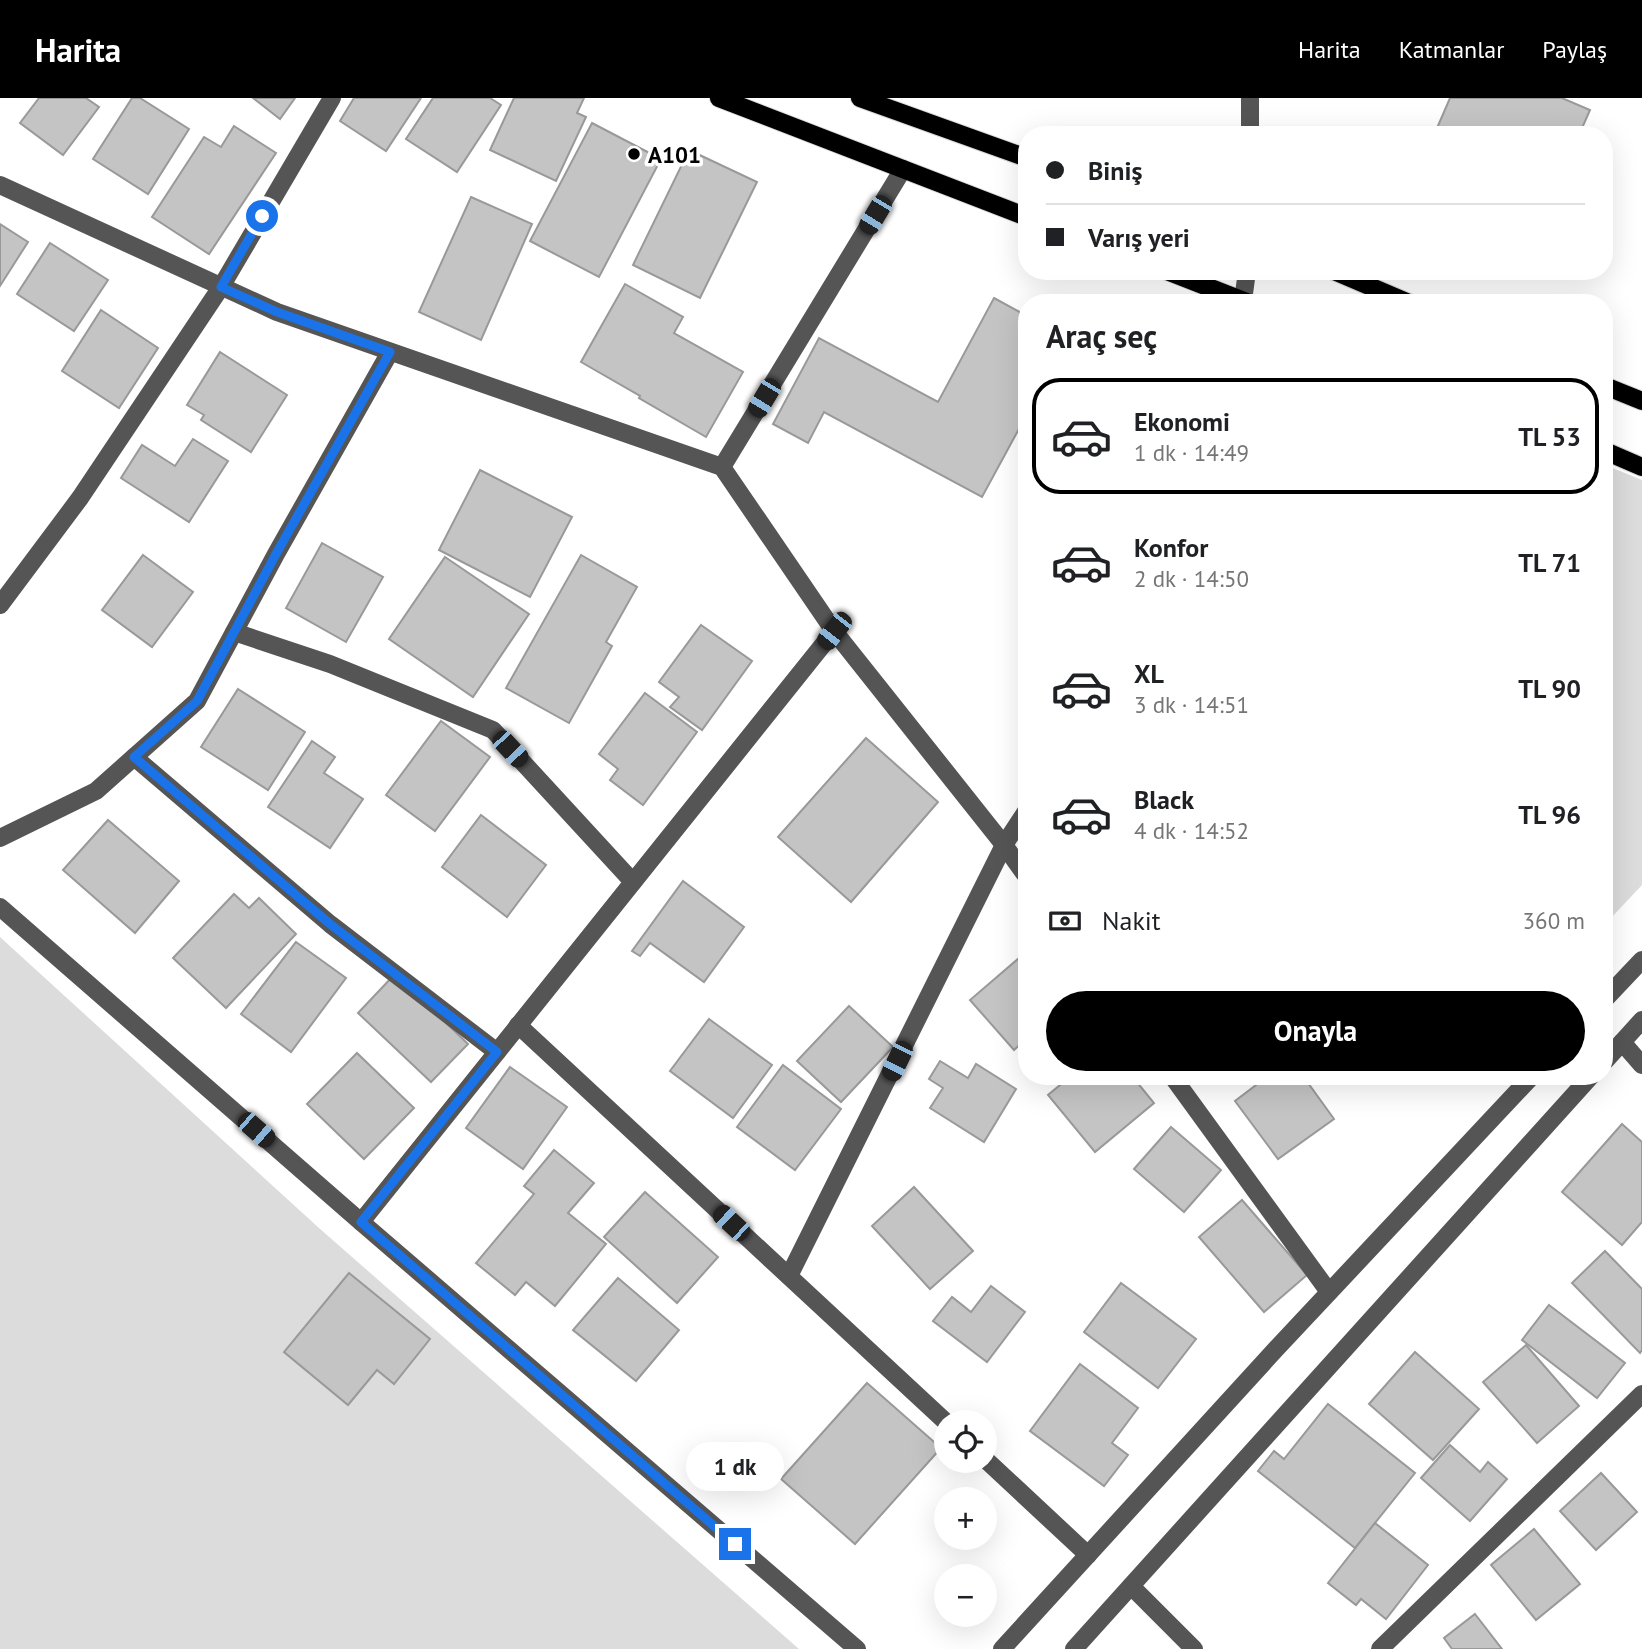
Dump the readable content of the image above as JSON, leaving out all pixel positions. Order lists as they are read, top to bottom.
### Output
{
  "places": ["A101"],
  "page": {
    "header": "Harita",
    "nav": ["Harita", "Katmanlar", "Paylaş"],
    "banner": ["Biniş", "Varış yeri"],
    "heading": "Araç seç",
    "list": [
      {
        "name": "Ekonomi",
        "note": "1 dk · 14:49",
        "value": "TL 53"
      },
      {
        "name": "Konfor",
        "note": "2 dk · 14:50",
        "value": "TL 71"
      },
      {
        "name": "XL",
        "note": "3 dk · 14:51",
        "value": "TL 90"
      },
      {
        "name": "Black",
        "note": "4 dk · 14:52",
        "value": "TL 96"
      }
    ],
    "pay": ["Nakit", "360 m"],
    "buttons": "Onayla",
    "map_buttons": ["+", "−"],
    "bubble": "1 dk"
  }
}
